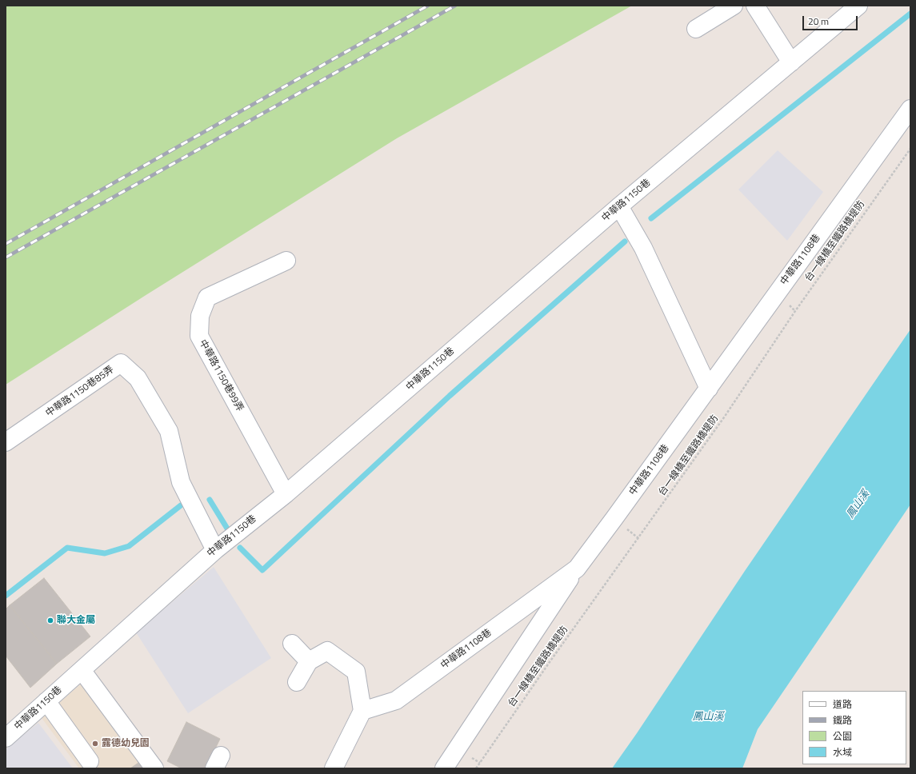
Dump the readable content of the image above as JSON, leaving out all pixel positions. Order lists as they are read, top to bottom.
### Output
{
  "streets": {
    "lane": [
      "中華路1150巷",
      "中華路1108巷",
      "中華路1150巷99弄",
      "中華路1150巷85弄"
    ],
    "path": ["台一線橋至鐵路橋堤防"]
  },
  "crossings": [
    ["中華路1150巷", "中華路1150巷99弄"],
    ["中華路1150巷", "中華路1150巷85弄"]
  ],
  "water": ["鳳山溪"],
  "places": ["聯大金屬", "露德幼兒園"],
  "legend": [
    "道路",
    "鐵路",
    "公園",
    "水域"
  ],
  "scale_bar": "20 m"
}
